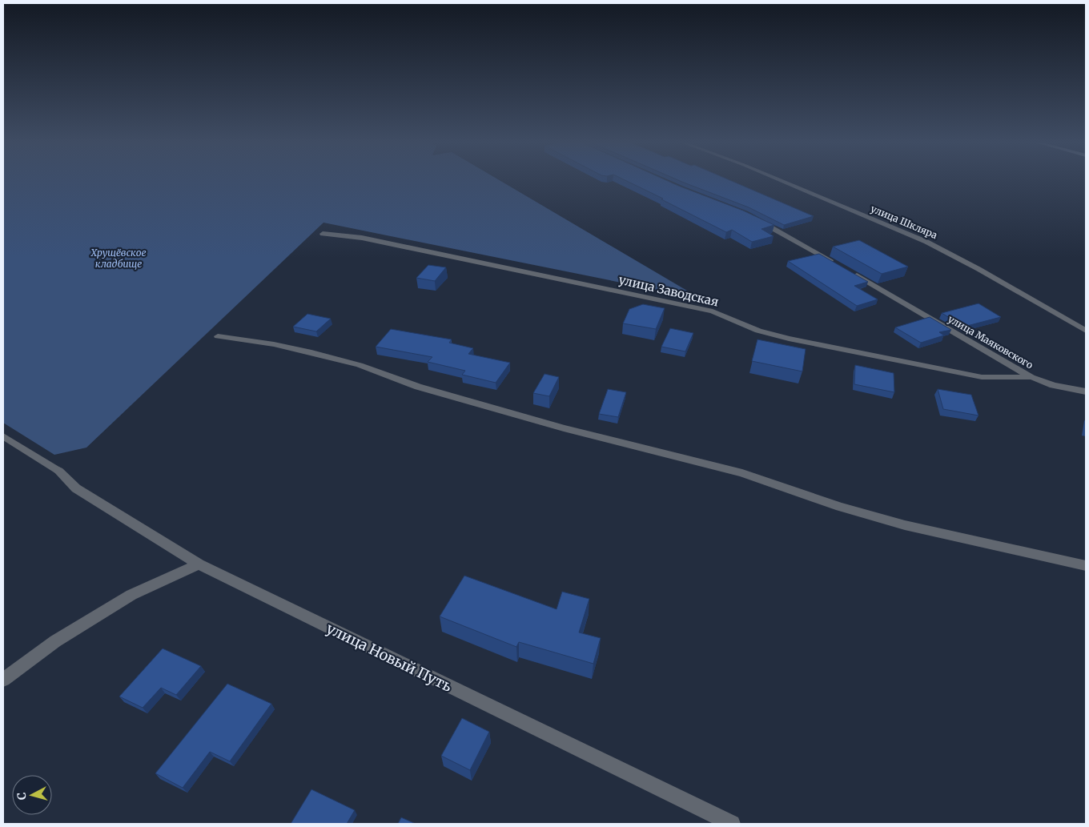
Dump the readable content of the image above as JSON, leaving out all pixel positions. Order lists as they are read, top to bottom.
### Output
{
  "streets": {
    "street": [
      "улица Шкляра",
      "улица Заводская",
      "улица Маяковского",
      "улица Новый Путь"
    ]
  },
  "crossings": [
    ["улица Заводская", "улица Маяковского"]
  ],
  "parks": ["Хрущёвское кладбище"],
  "north": "left"
}
